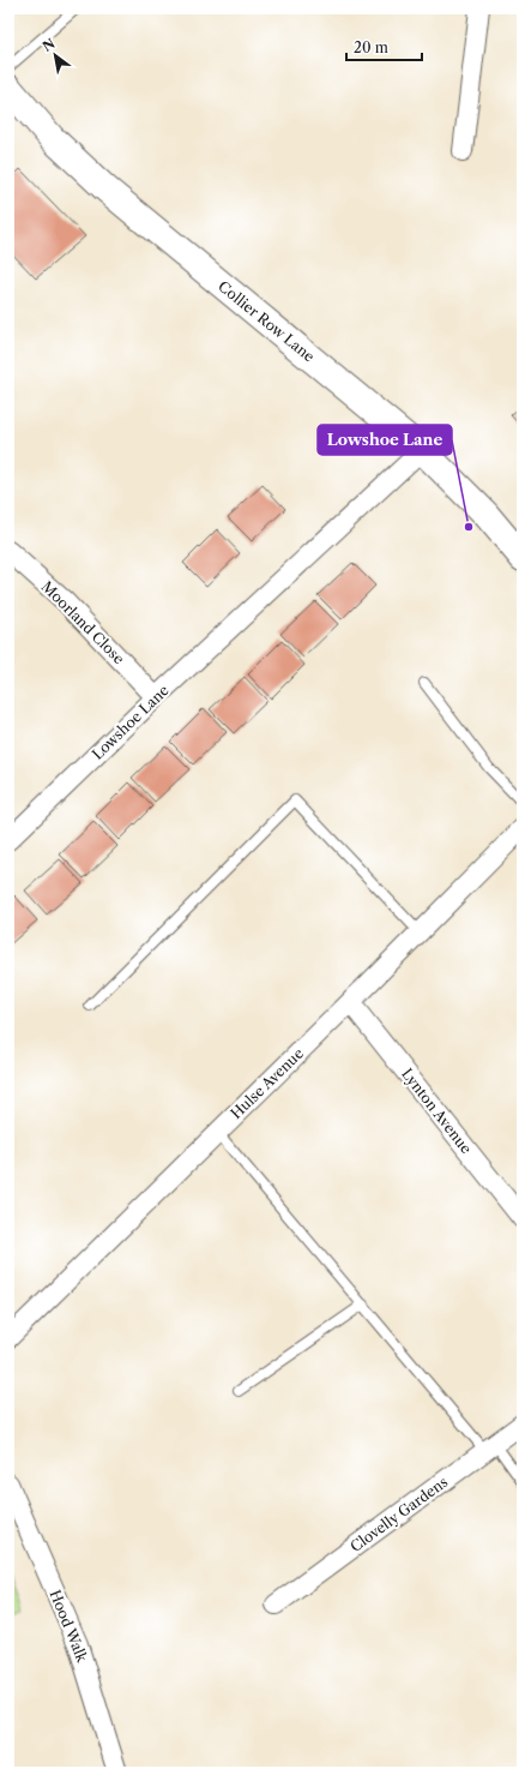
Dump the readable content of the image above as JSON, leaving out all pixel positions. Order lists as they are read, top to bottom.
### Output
{
  "streets": {
    "main road": ["Collier Row Lane"],
    "street": [
      "Moorland Close",
      "Lowshoe Lane",
      "Hulse Avenue",
      "Lynton Avenue",
      "Clovelly Gardens",
      "Hood Walk"
    ]
  },
  "crossings": [
    ["Collier Row Lane", "Lowshoe Lane"],
    ["Moorland Close", "Lowshoe Lane"],
    ["Hulse Avenue", "Lynton Avenue"]
  ],
  "places": ["Lowshoe Lane"],
  "scale_bar": "20 m",
  "north": "top left"
}
